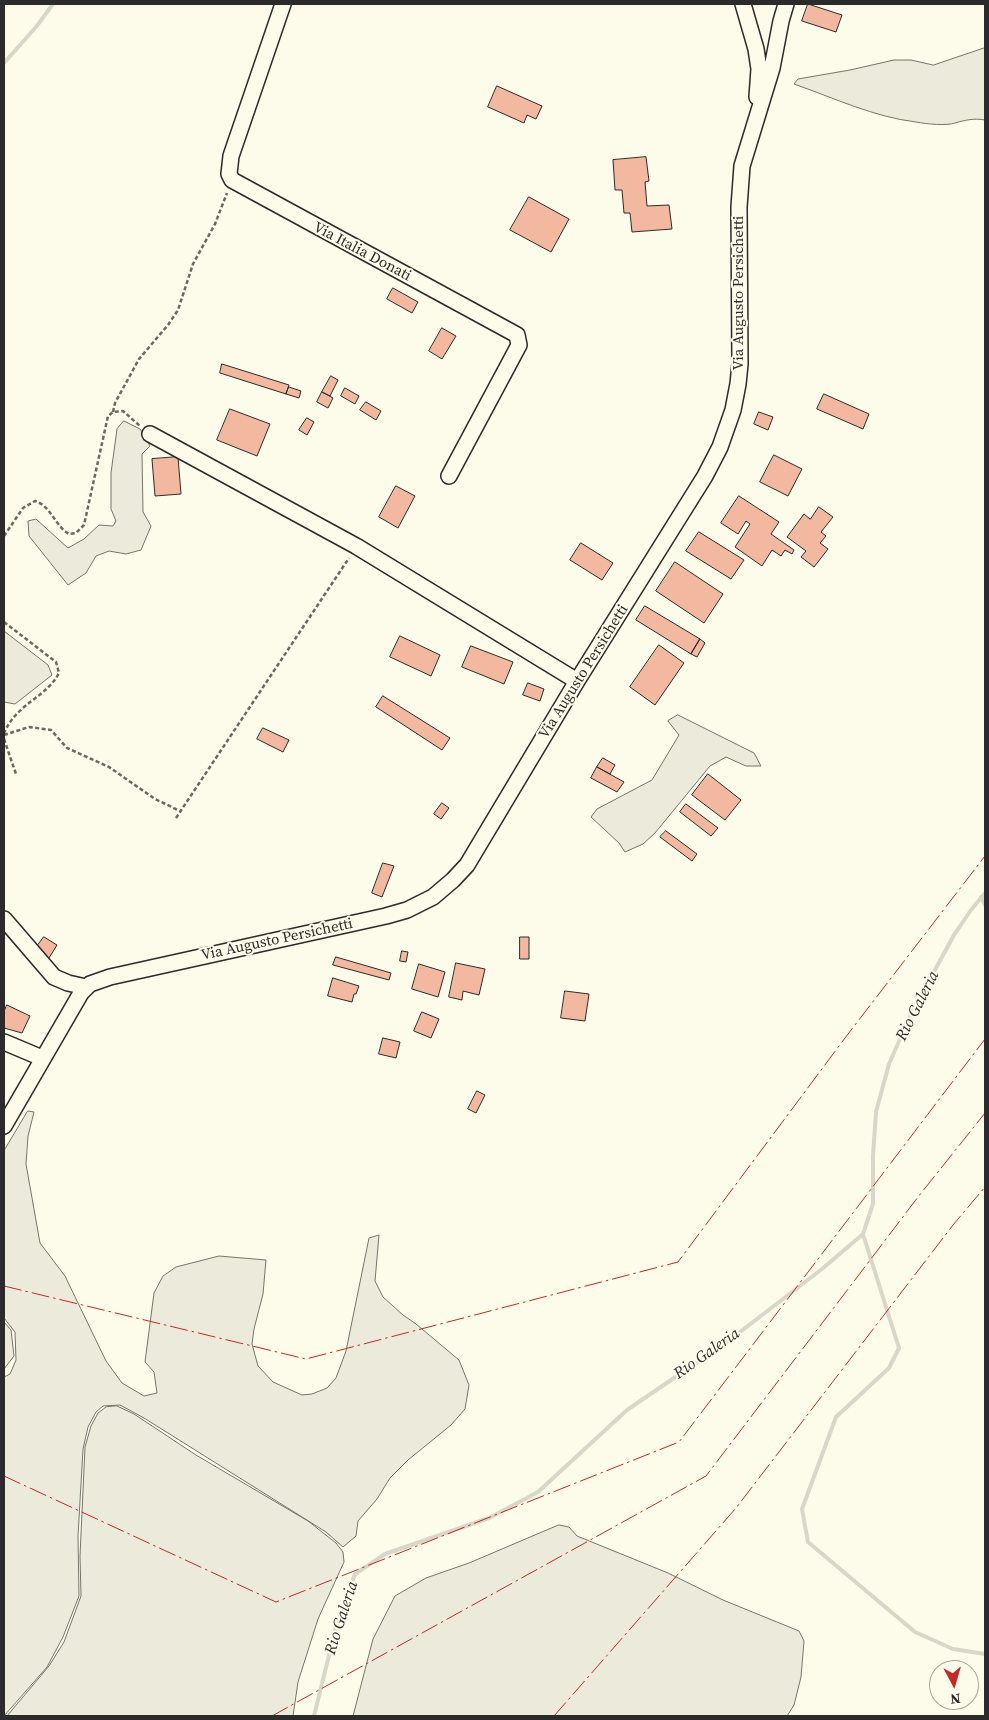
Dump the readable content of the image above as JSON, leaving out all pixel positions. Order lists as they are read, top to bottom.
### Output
{
  "streets": {
    "street": ["Via Italia Donati", "Via Augusto Persichetti"]
  },
  "water": ["Rio Galeria"],
  "north": "bottom"
}
